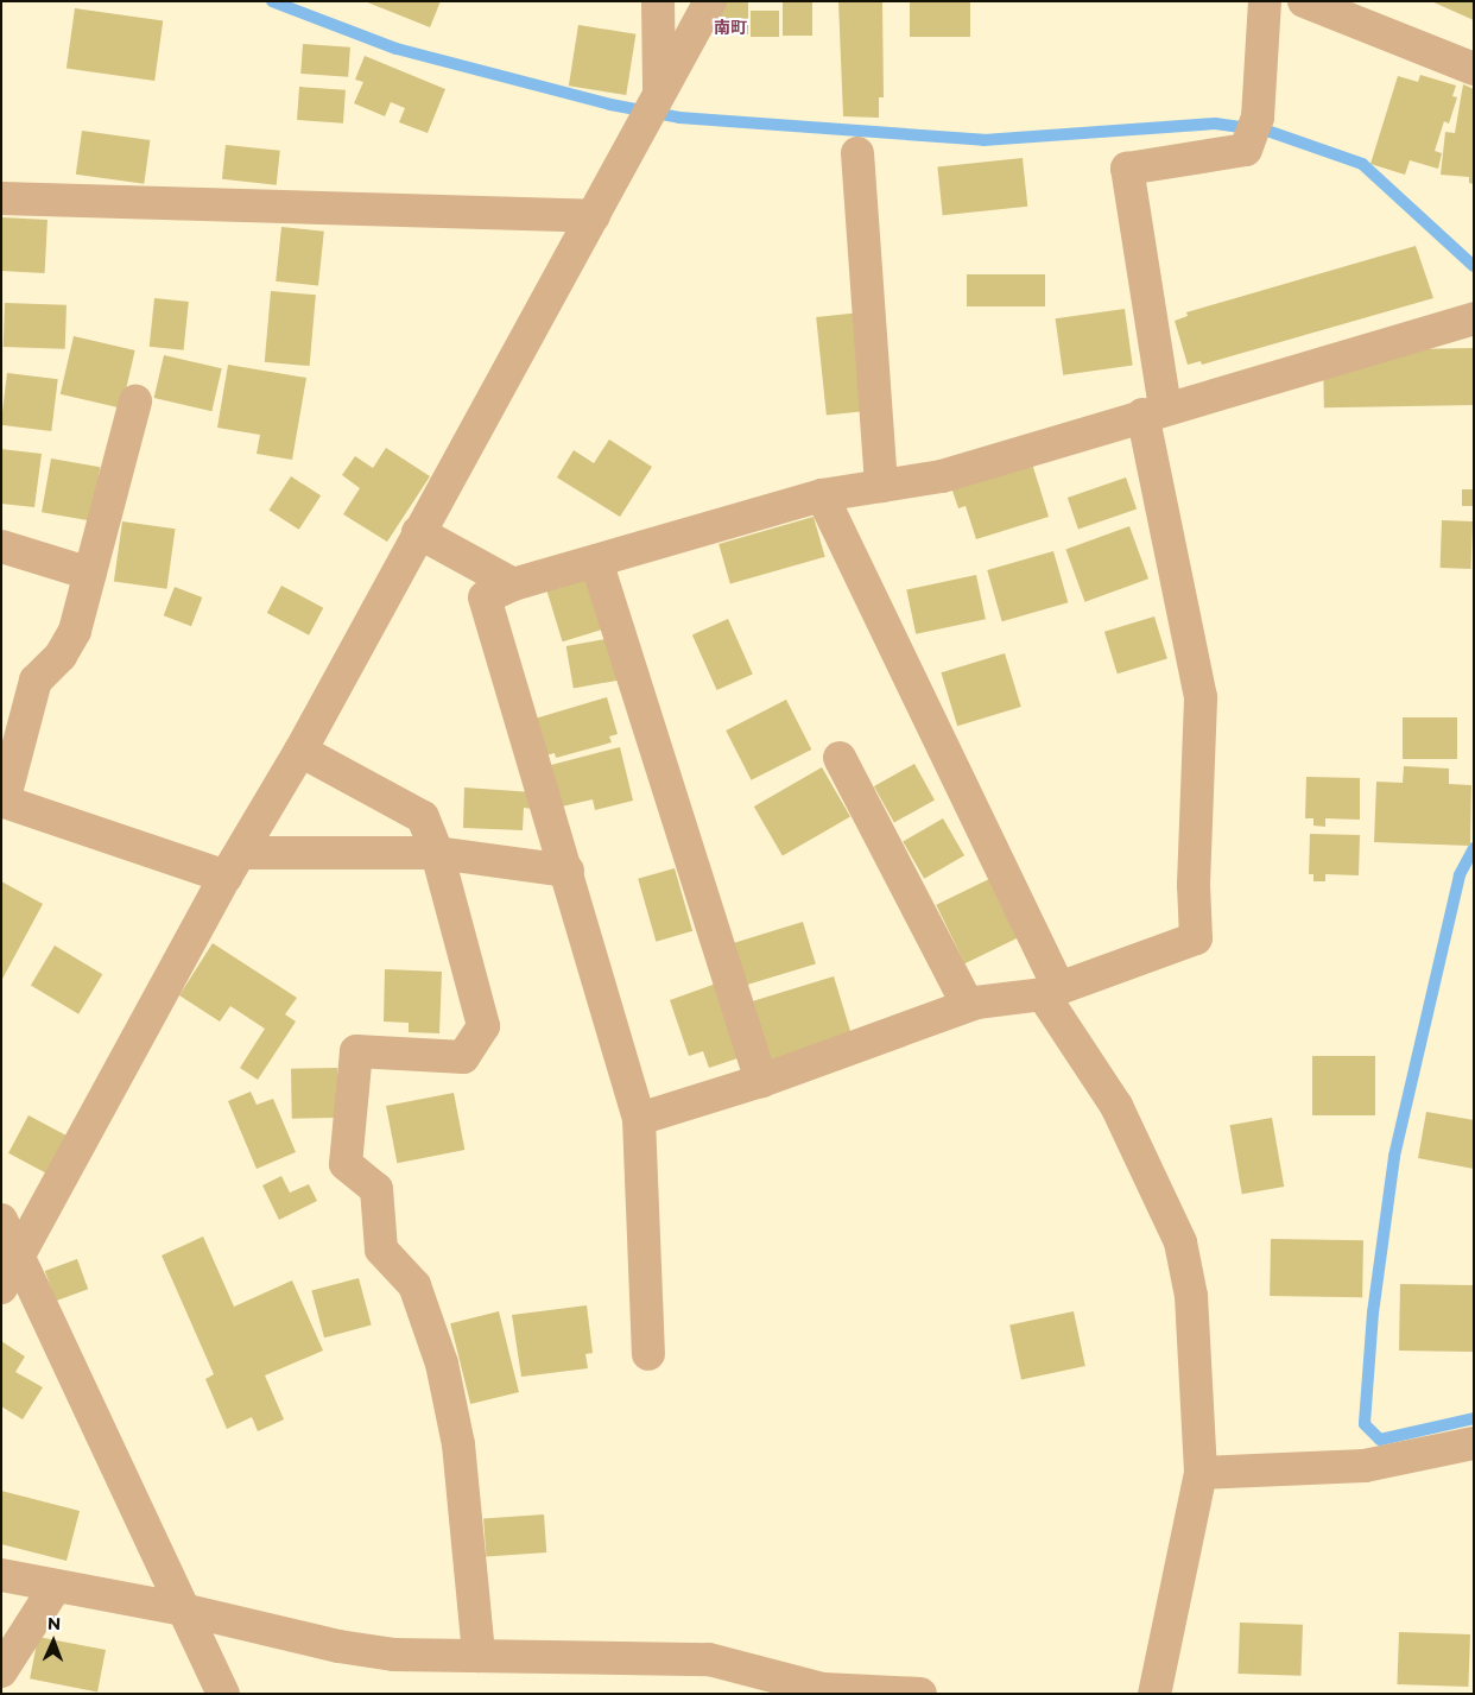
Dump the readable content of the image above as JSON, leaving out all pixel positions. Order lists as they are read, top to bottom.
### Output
{
  "districts": ["南町"],
  "north": "top"
}
